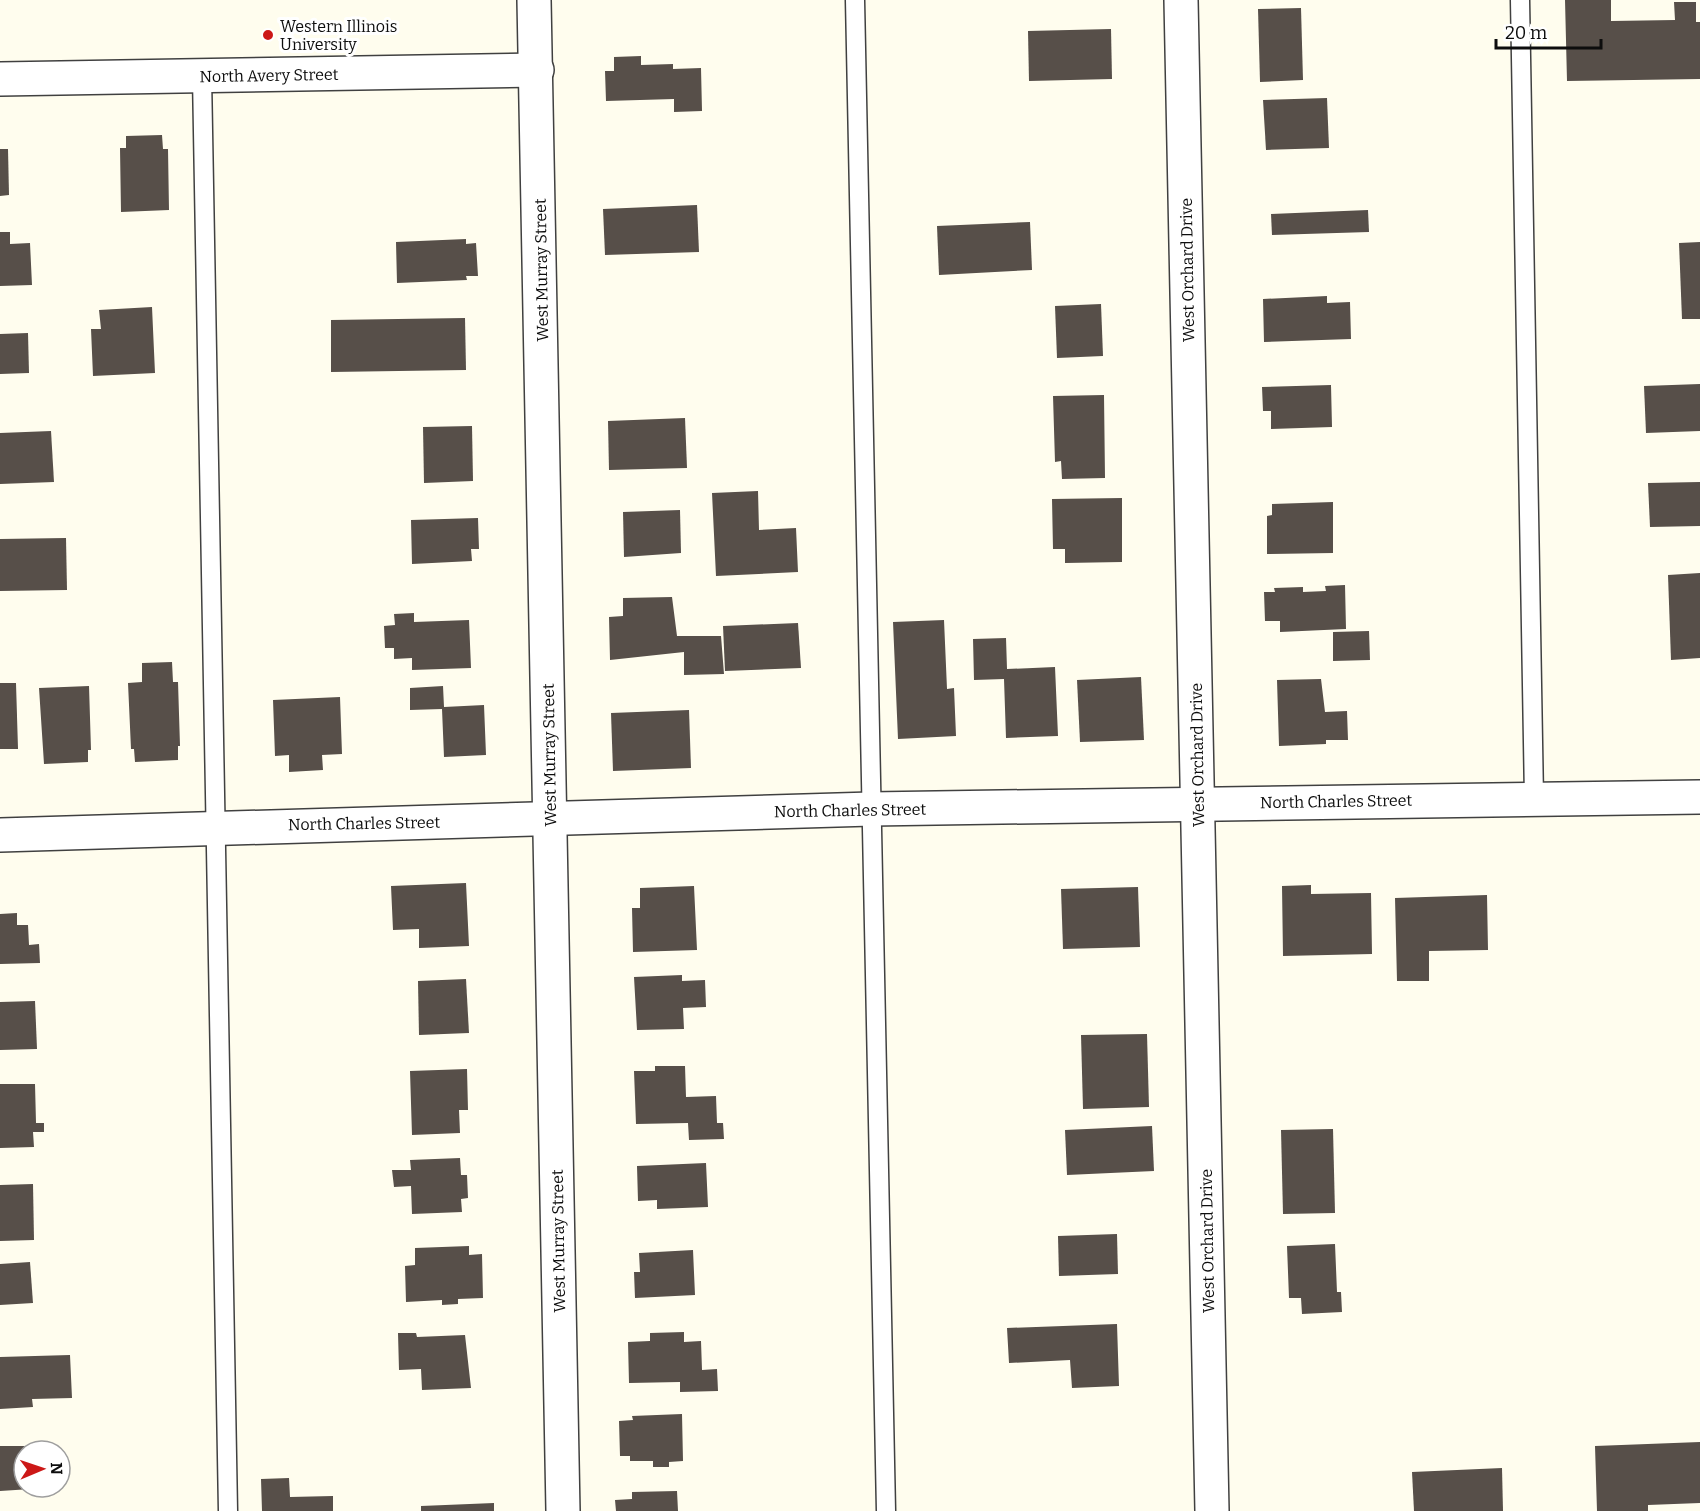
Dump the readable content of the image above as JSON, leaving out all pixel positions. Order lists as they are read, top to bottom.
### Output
{
  "streets": {
    "street": [
      "North Avery Street",
      "West Murray Street",
      "West Orchard Drive",
      "North Charles Street"
    ]
  },
  "crossings": [
    ["North Avery Street", "West Murray Street"],
    ["West Murray Street", "North Charles Street"],
    ["West Orchard Drive", "North Charles Street"]
  ],
  "places": ["Western Illinois University"],
  "scale_bar": "20 m",
  "north": "right"
}
